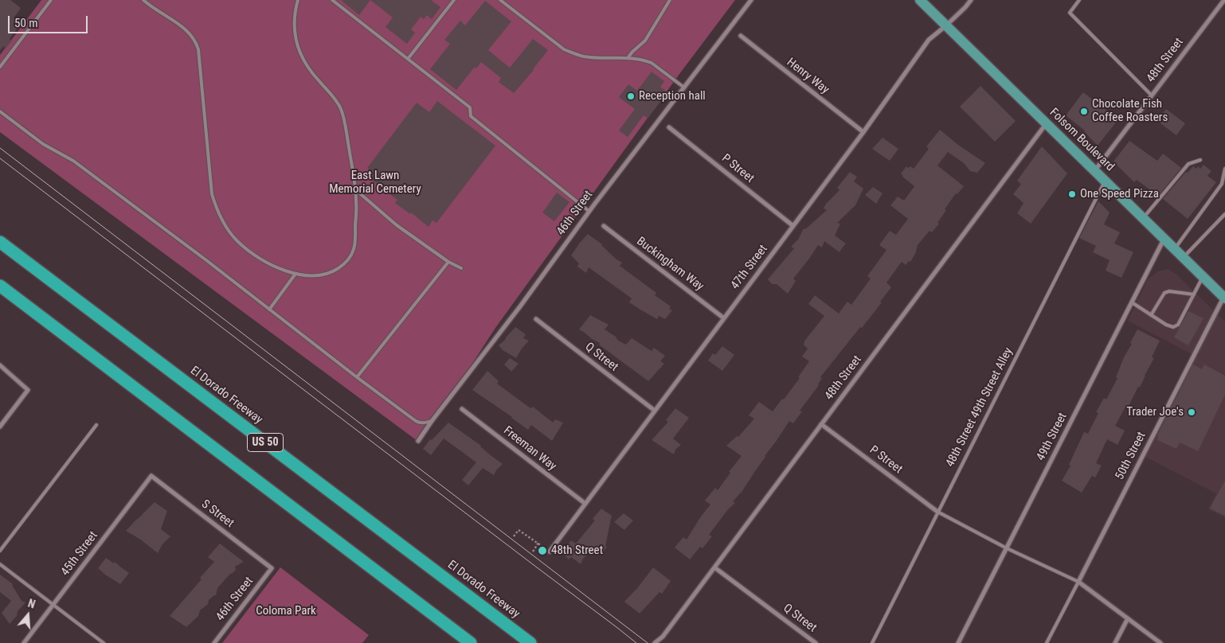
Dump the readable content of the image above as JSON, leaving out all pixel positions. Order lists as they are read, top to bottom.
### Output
{
  "streets": {
    "highway": ["El Dorado Freeway", "US 50"],
    "main road": ["Folsom Boulevard"],
    "street": [
      "48th Street",
      "Henry Way",
      "P Street",
      "46th Street",
      "Buckingham Way",
      "47th Street",
      "Q Street",
      "49th Street",
      "Freeman Way",
      "50th Street",
      "S Street",
      "45th Street"
    ],
    "lane": ["48th Street 49th Street Alley"]
  },
  "crossings": [
    ["48th Street", "Folsom Boulevard"],
    ["48th Street", "P Street"],
    ["48th Street", "Q Street"],
    ["Henry Way", "47th Street"],
    ["Folsom Boulevard", "47th Street"],
    ["Folsom Boulevard", "48th Street 49th Street Alley"],
    ["Folsom Boulevard", "49th Street"],
    ["Folsom Boulevard", "50th Street"],
    ["P Street", "47th Street"],
    ["P Street", "48th Street 49th Street Alley"],
    ["46th Street", "S Street"],
    ["Buckingham Way", "47th Street"],
    ["47th Street", "Q Street"],
    ["47th Street", "Freeman Way"],
    ["S Street", "45th Street"]
  ],
  "parks": ["East Lawn Memorial Cemetery", "Coloma Park"],
  "places": [
    "Reception hall",
    "Chocolate Fish Coffee Roasters",
    "One Speed Pizza",
    "Trader Joe's",
    "48th Street"
  ],
  "scale_bar": "50 m",
  "north": "top"
}
